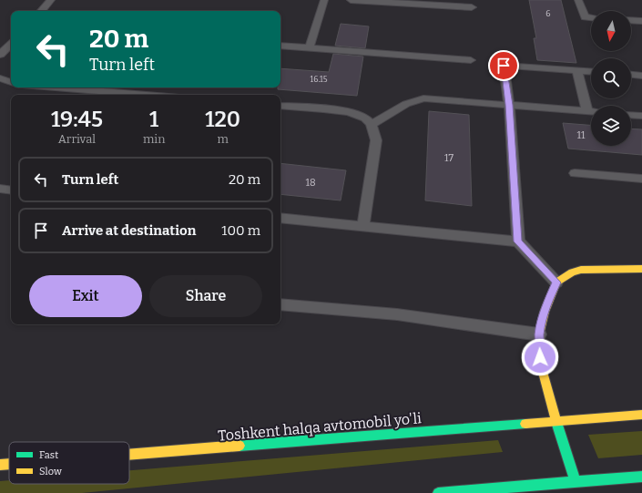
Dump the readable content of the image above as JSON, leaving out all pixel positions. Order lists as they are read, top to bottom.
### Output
{
  "streets": {
    "main road": ["Toshkent halqa avtomobil yo'li"]
  },
  "house_numbers": [
    "6",
    "16.15",
    "11",
    "17",
    "18"
  ],
  "legend": ["Fast", "Slow"],
  "north": "bottom",
  "page": {
    "turn": ["20 m", "Turn left"],
    "eta": [
      "19:45",
      "Arrival",
      "1",
      "min",
      "120",
      "m"
    ],
    "list": [
      {
        "name": "Turn left",
        "value": "20 m"
      },
      {
        "name": "Arrive at destination",
        "value": "100 m"
      }
    ],
    "buttons": ["Exit", "Share"]
  }
}
